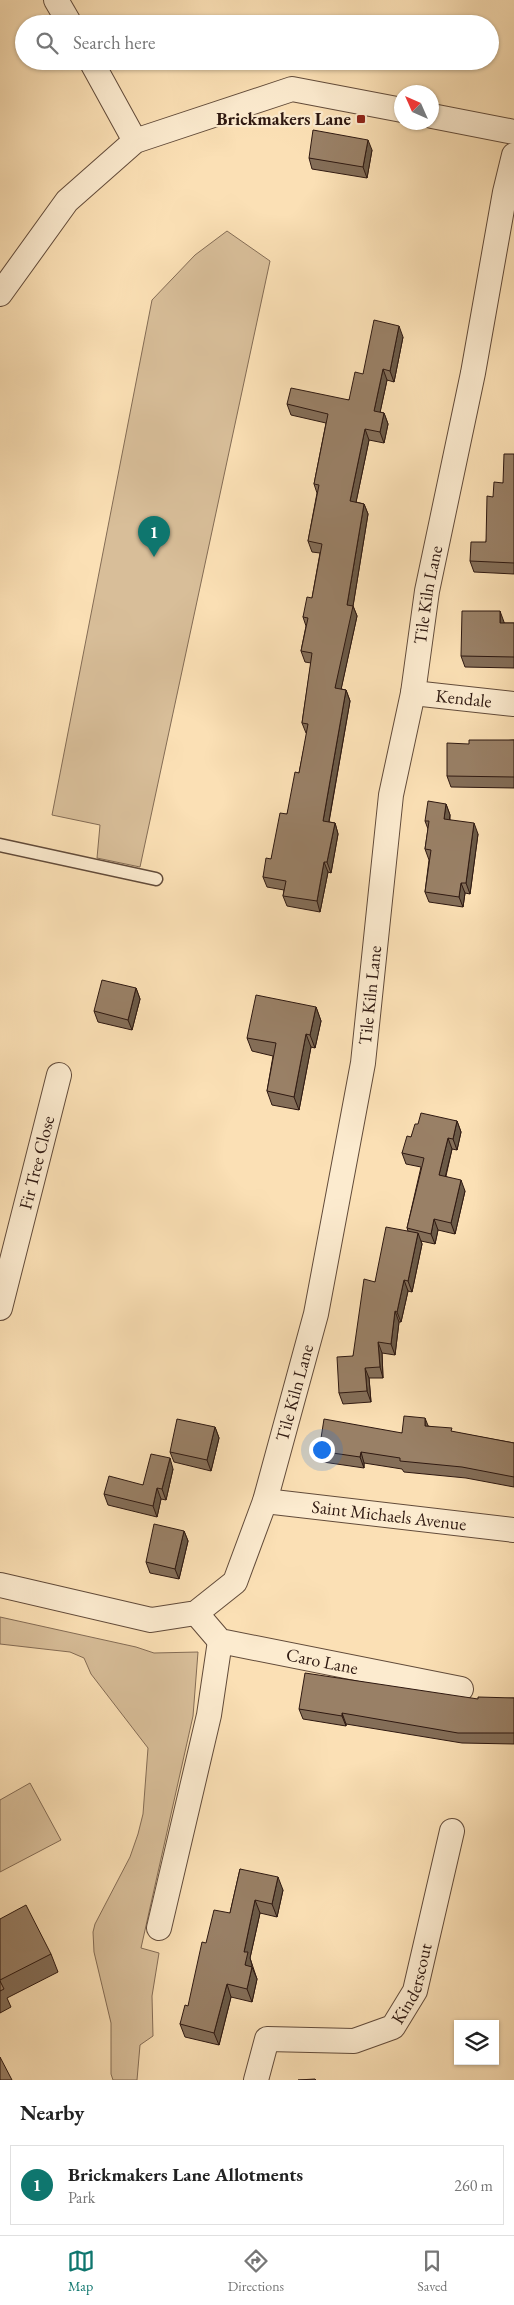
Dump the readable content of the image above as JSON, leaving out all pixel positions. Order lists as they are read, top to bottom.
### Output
{
  "streets": {
    "street": [
      "Tile Kiln Lane",
      "Kendale",
      "Fir Tree Close",
      "Saint Michaels Avenue",
      "Caro Lane",
      "Kinderscout"
    ]
  },
  "crossings": [
    ["Tile Kiln Lane", "Kendale"],
    ["Tile Kiln Lane", "Saint Michaels Avenue"]
  ],
  "places": {
    "transit": ["Brickmakers Lane"]
  },
  "north": "top left",
  "page": {
    "search": "Search here",
    "pins": "1",
    "heading": "Nearby",
    "list": [
      {
        "mark": "1",
        "name": "Brickmakers Lane Allotments",
        "note": "Park",
        "value": "260 m"
      }
    ],
    "nav": ["Map", "Directions", "Saved"]
  }
}
